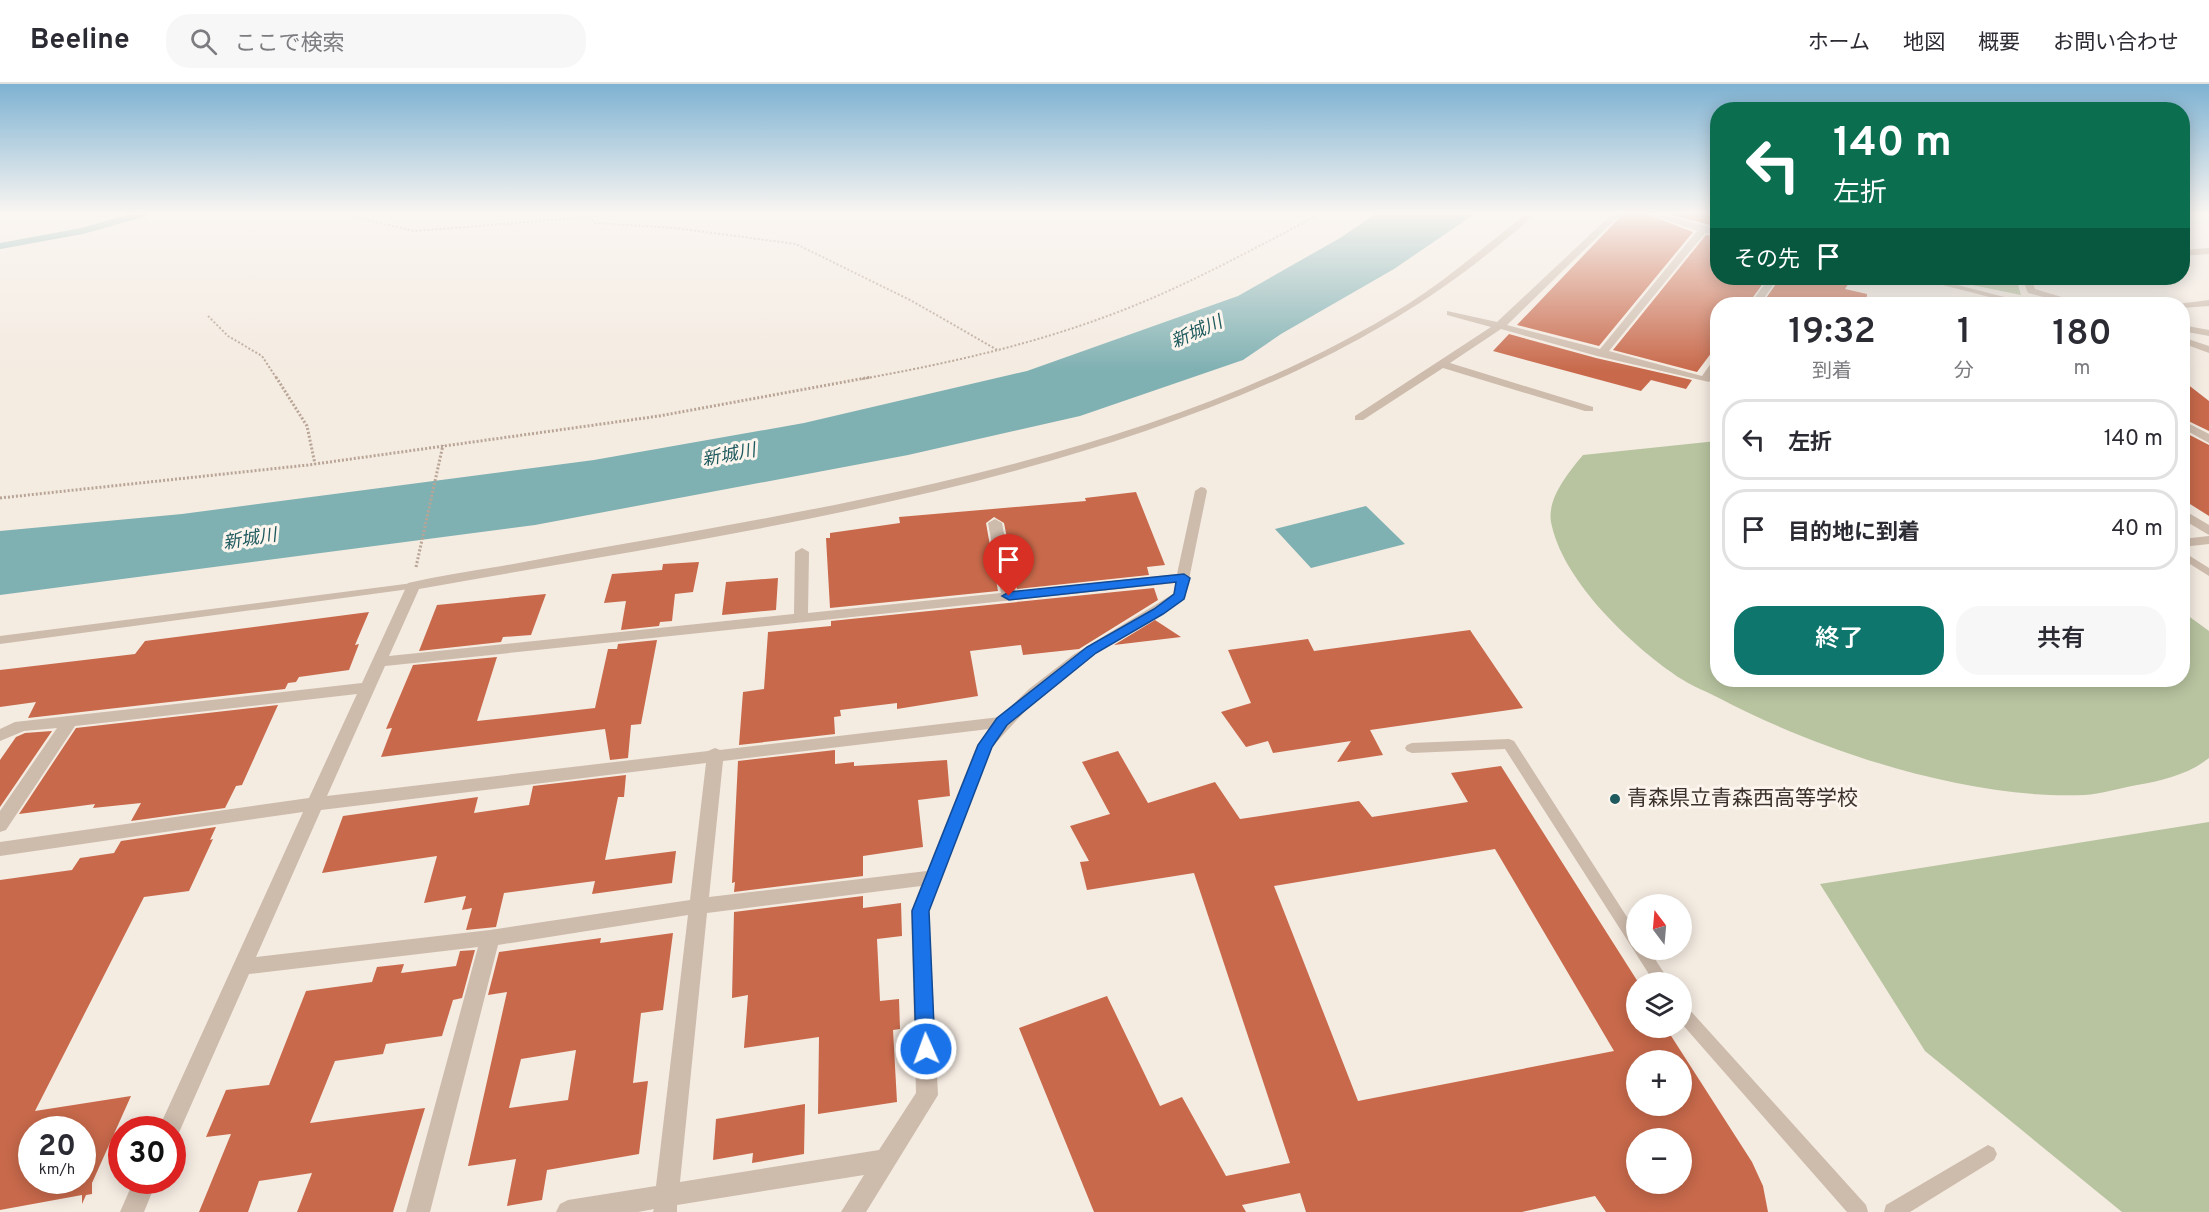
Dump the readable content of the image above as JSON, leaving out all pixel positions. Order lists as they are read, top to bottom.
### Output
{
  "water": ["新城川"],
  "places": ["青森県立青森西高等学校"],
  "north": "top",
  "page": {
    "header": "Beeline",
    "search": "ここで検索",
    "nav": [
      "ホーム",
      "地図",
      "概要",
      "お問い合わせ"
    ],
    "turn": ["140 m", "左折"],
    "then": "その先",
    "eta": [
      "19:32",
      "到着",
      "1",
      "分",
      "180",
      "m"
    ],
    "list": [
      {
        "name": "左折",
        "value": "140 m"
      },
      {
        "name": "目的地に到着",
        "value": "40 m"
      }
    ],
    "buttons": ["終了", "共有"],
    "map_buttons": ["+", "−"],
    "speed": "20 km/h",
    "limit": "30"
  }
}
